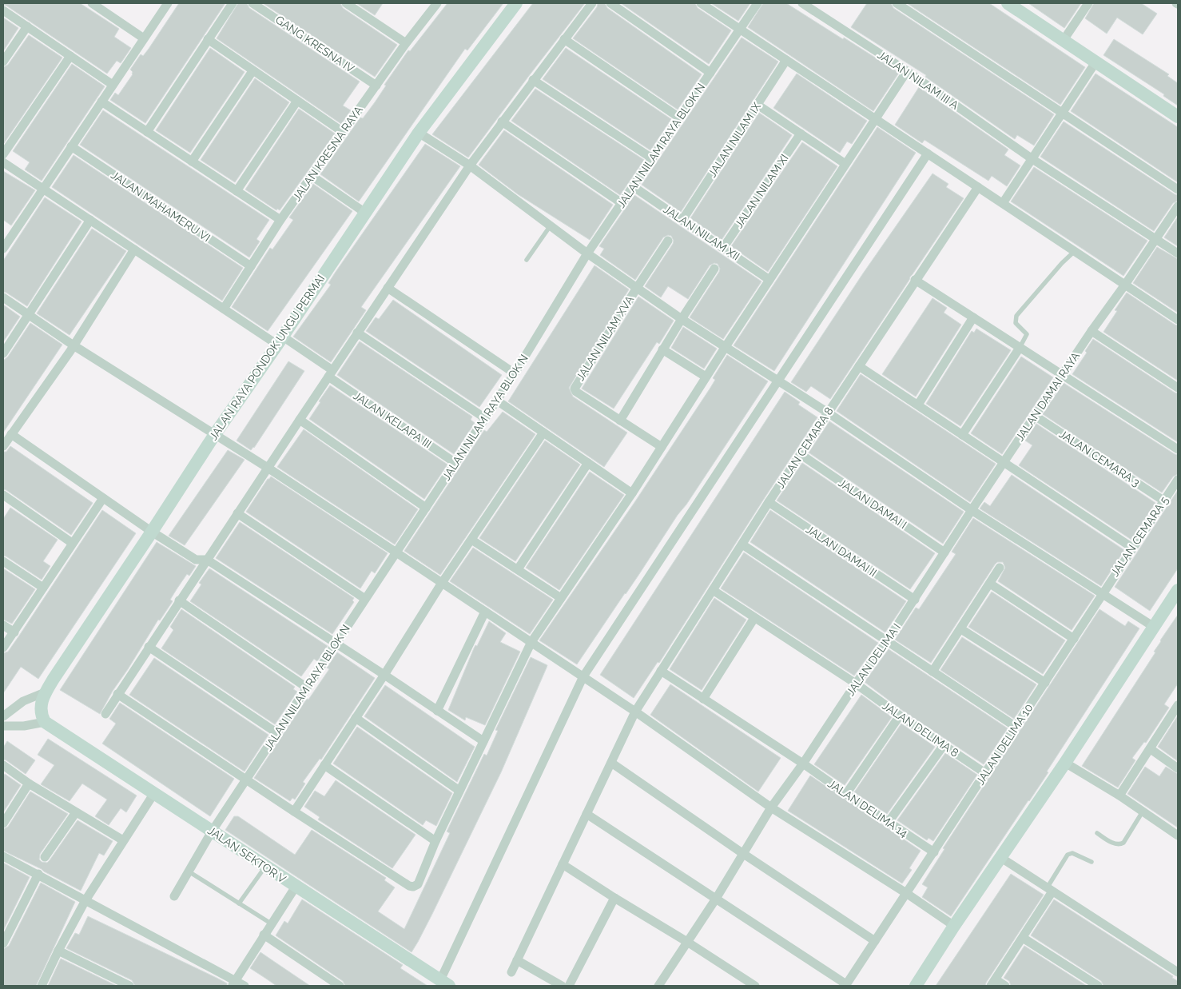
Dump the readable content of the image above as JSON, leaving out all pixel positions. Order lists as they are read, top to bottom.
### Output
{
  "streets": {
    "street": [
      "GANG KRESNA IV",
      "JALAN NILAM III A",
      "JALAN NILAM IX",
      "JALAN NILAM RAYA BLOK N",
      "JALAN KRESNA RAYA",
      "JALAN NILAM XI",
      "JALAN MAHAMERU VI",
      "JALAN NILAM XII",
      "JALAN NILAM XVA",
      "JALAN RAYA PONDOK UNGU PERMAI",
      "JALAN DAMAI RAYA",
      "JALAN KELAPA III",
      "JALAN CEMARA 8",
      "JALAN CEMARA 3",
      "JALAN DAMAI I",
      "JALAN CEMARA 5",
      "JALAN DAMAI II",
      "JALAN DELIMA I",
      "JALAN DELIMA 8",
      "JALAN DELIMA 10",
      "JALAN DELIMA 14",
      "JALAN SEKTOR V"
    ]
  },
  "crossings": [
    ["GANG KRESNA IV", "JALAN KRESNA RAYA"],
    ["JALAN NILAM III A", "JALAN DAMAI RAYA"],
    ["JALAN NILAM IX", "JALAN NILAM XII"],
    ["JALAN NILAM RAYA BLOK N", "JALAN NILAM XII"],
    ["JALAN NILAM RAYA BLOK N", "JALAN KELAPA III"],
    ["JALAN NILAM RAYA BLOK N", "JALAN SEKTOR V"],
    ["JALAN KRESNA RAYA", "JALAN MAHAMERU VI"],
    ["JALAN KRESNA RAYA", "JALAN KELAPA III"],
    ["JALAN NILAM XI", "JALAN NILAM XII"],
    ["JALAN RAYA PONDOK UNGU PERMAI", "JALAN KELAPA III"],
    ["JALAN RAYA PONDOK UNGU PERMAI", "JALAN SEKTOR V"],
    ["JALAN DAMAI RAYA", "JALAN CEMARA 3"],
    ["JALAN DAMAI RAYA", "JALAN DELIMA I"],
    ["JALAN CEMARA 8", "JALAN DAMAI I"],
    ["JALAN CEMARA 8", "JALAN DAMAI II"],
    ["JALAN CEMARA 8", "JALAN DELIMA 8"],
    ["JALAN CEMARA 8", "JALAN DELIMA 14"],
    ["JALAN CEMARA 3", "JALAN CEMARA 5"],
    ["JALAN DAMAI I", "JALAN DELIMA I"],
    ["JALAN CEMARA 5", "JALAN DELIMA 10"],
    ["JALAN DAMAI II", "JALAN DELIMA I"],
    ["JALAN DELIMA I", "JALAN DELIMA 8"],
    ["JALAN DELIMA I", "JALAN DELIMA 14"],
    ["JALAN DELIMA 8", "JALAN DELIMA 10"],
    ["JALAN DELIMA 10", "JALAN DELIMA 14"]
  ]
}
